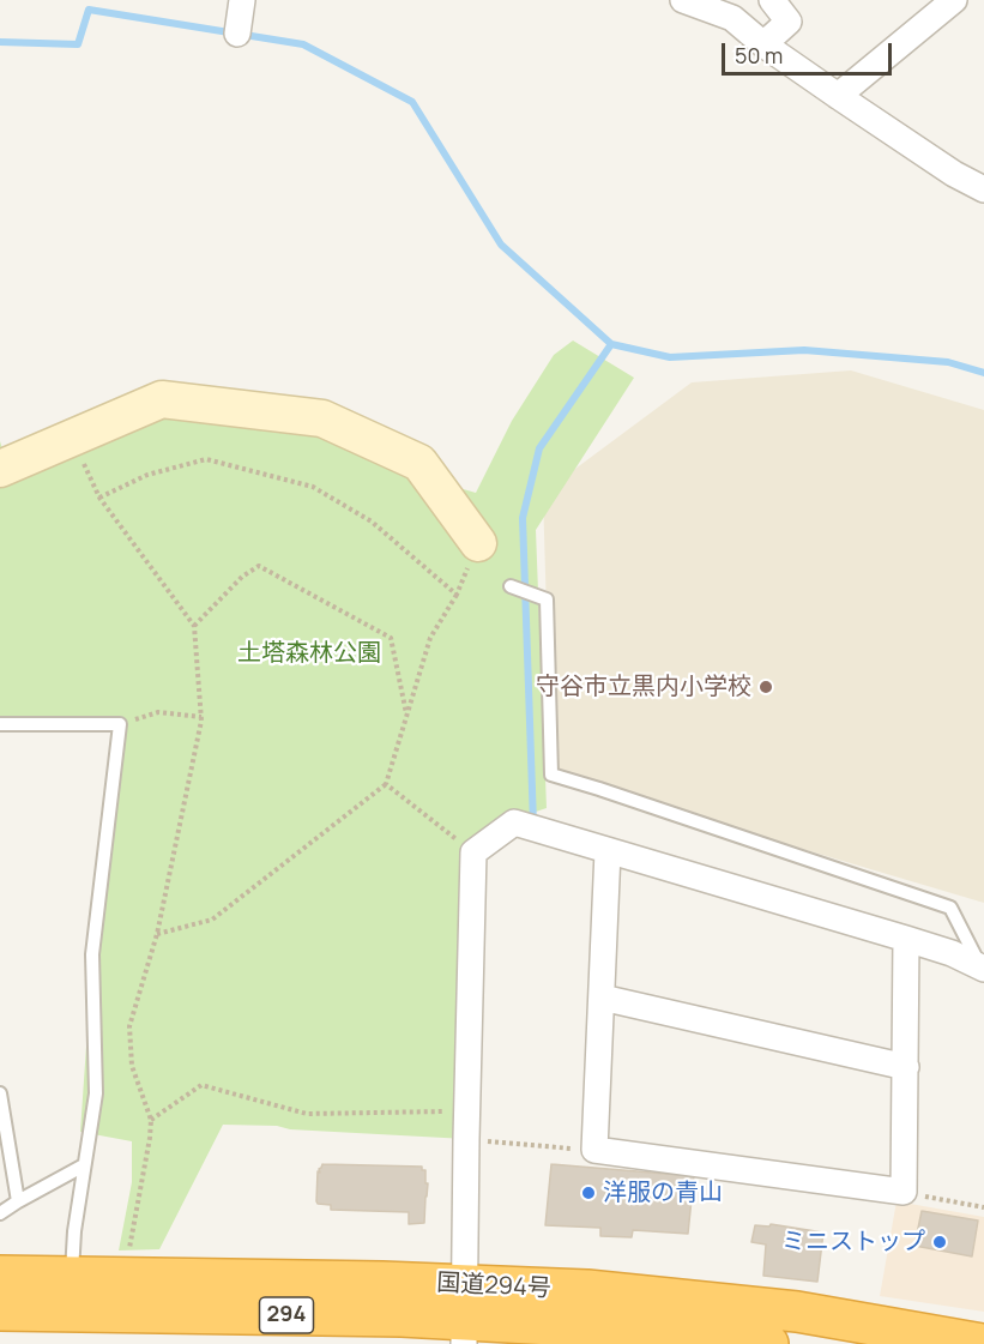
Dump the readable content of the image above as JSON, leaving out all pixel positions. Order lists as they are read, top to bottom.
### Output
{
  "streets": {
    "highway": ["国道294号", "294"]
  },
  "parks": ["土塔森林公園"],
  "places": ["守谷市立黒内小学校", "洋服の青山", "ミニストップ"],
  "scale_bar": "50 m"
}
